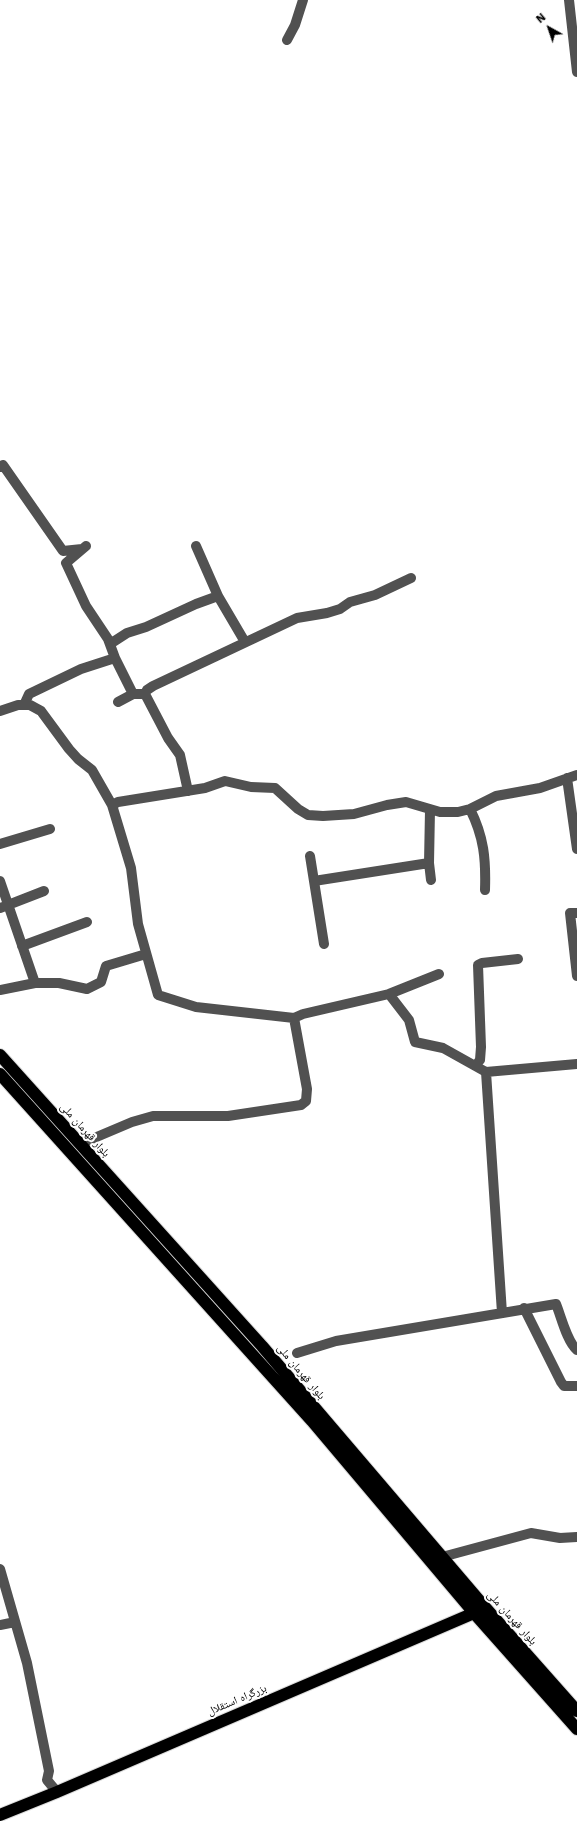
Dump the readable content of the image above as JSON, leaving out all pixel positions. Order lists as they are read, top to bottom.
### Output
{
  "streets": {
    "highway": ["بلوار قهرمان ملی", "بزرگراه استقلال"]
  },
  "crossings": [
    ["بلوار قهرمان ملی", "بزرگراه استقلال"]
  ],
  "north": "top left"
}
